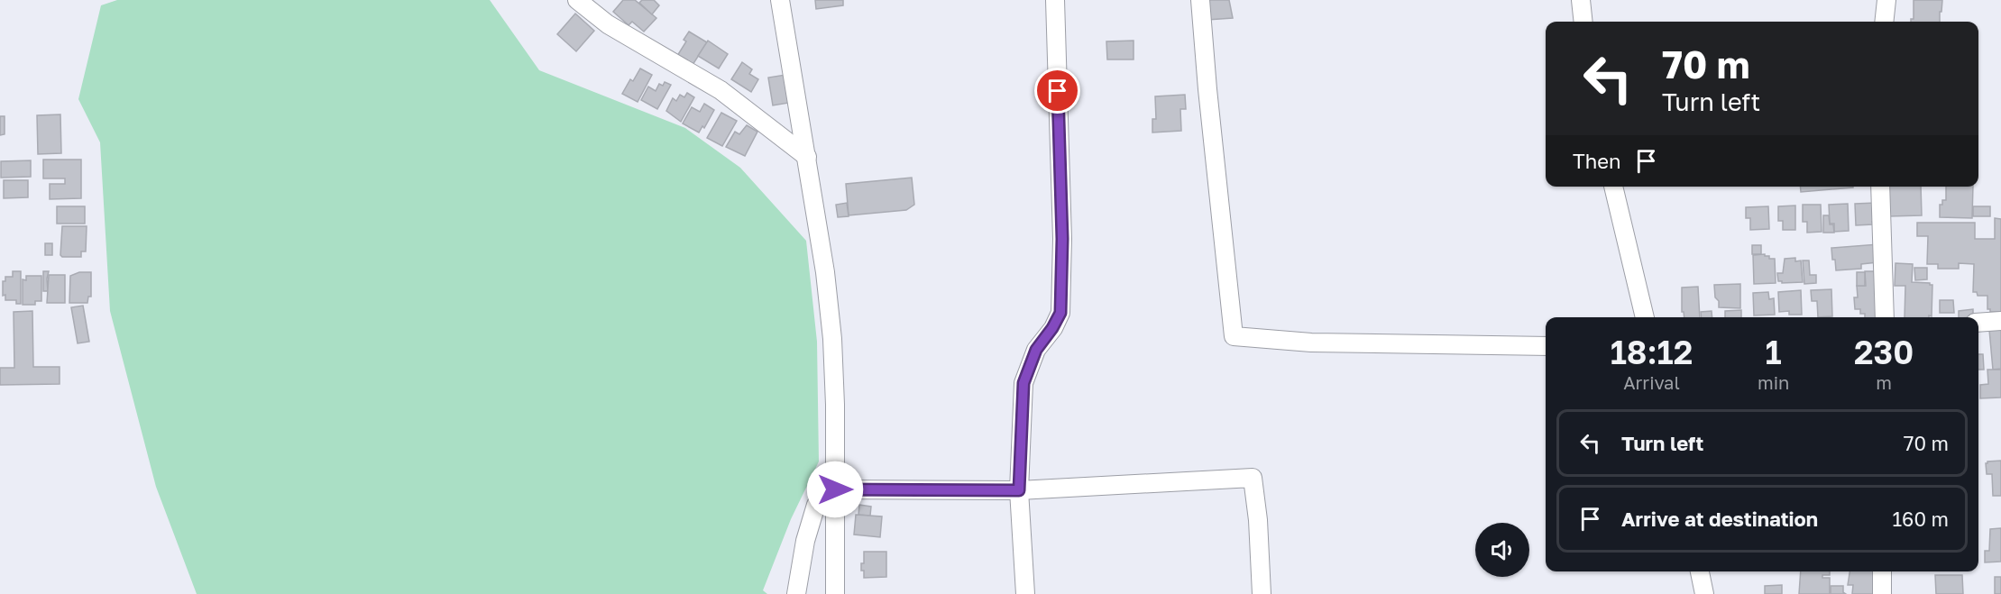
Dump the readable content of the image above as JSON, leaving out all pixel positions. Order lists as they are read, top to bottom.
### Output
{
  "page": {
    "turn": ["70 m", "Turn left"],
    "then": "Then",
    "eta": [
      "18:12",
      "Arrival",
      "1",
      "min",
      "230",
      "m"
    ],
    "list": [
      {
        "name": "Turn left",
        "value": "70 m"
      },
      {
        "name": "Arrive at destination",
        "value": "160 m"
      }
    ]
  }
}
